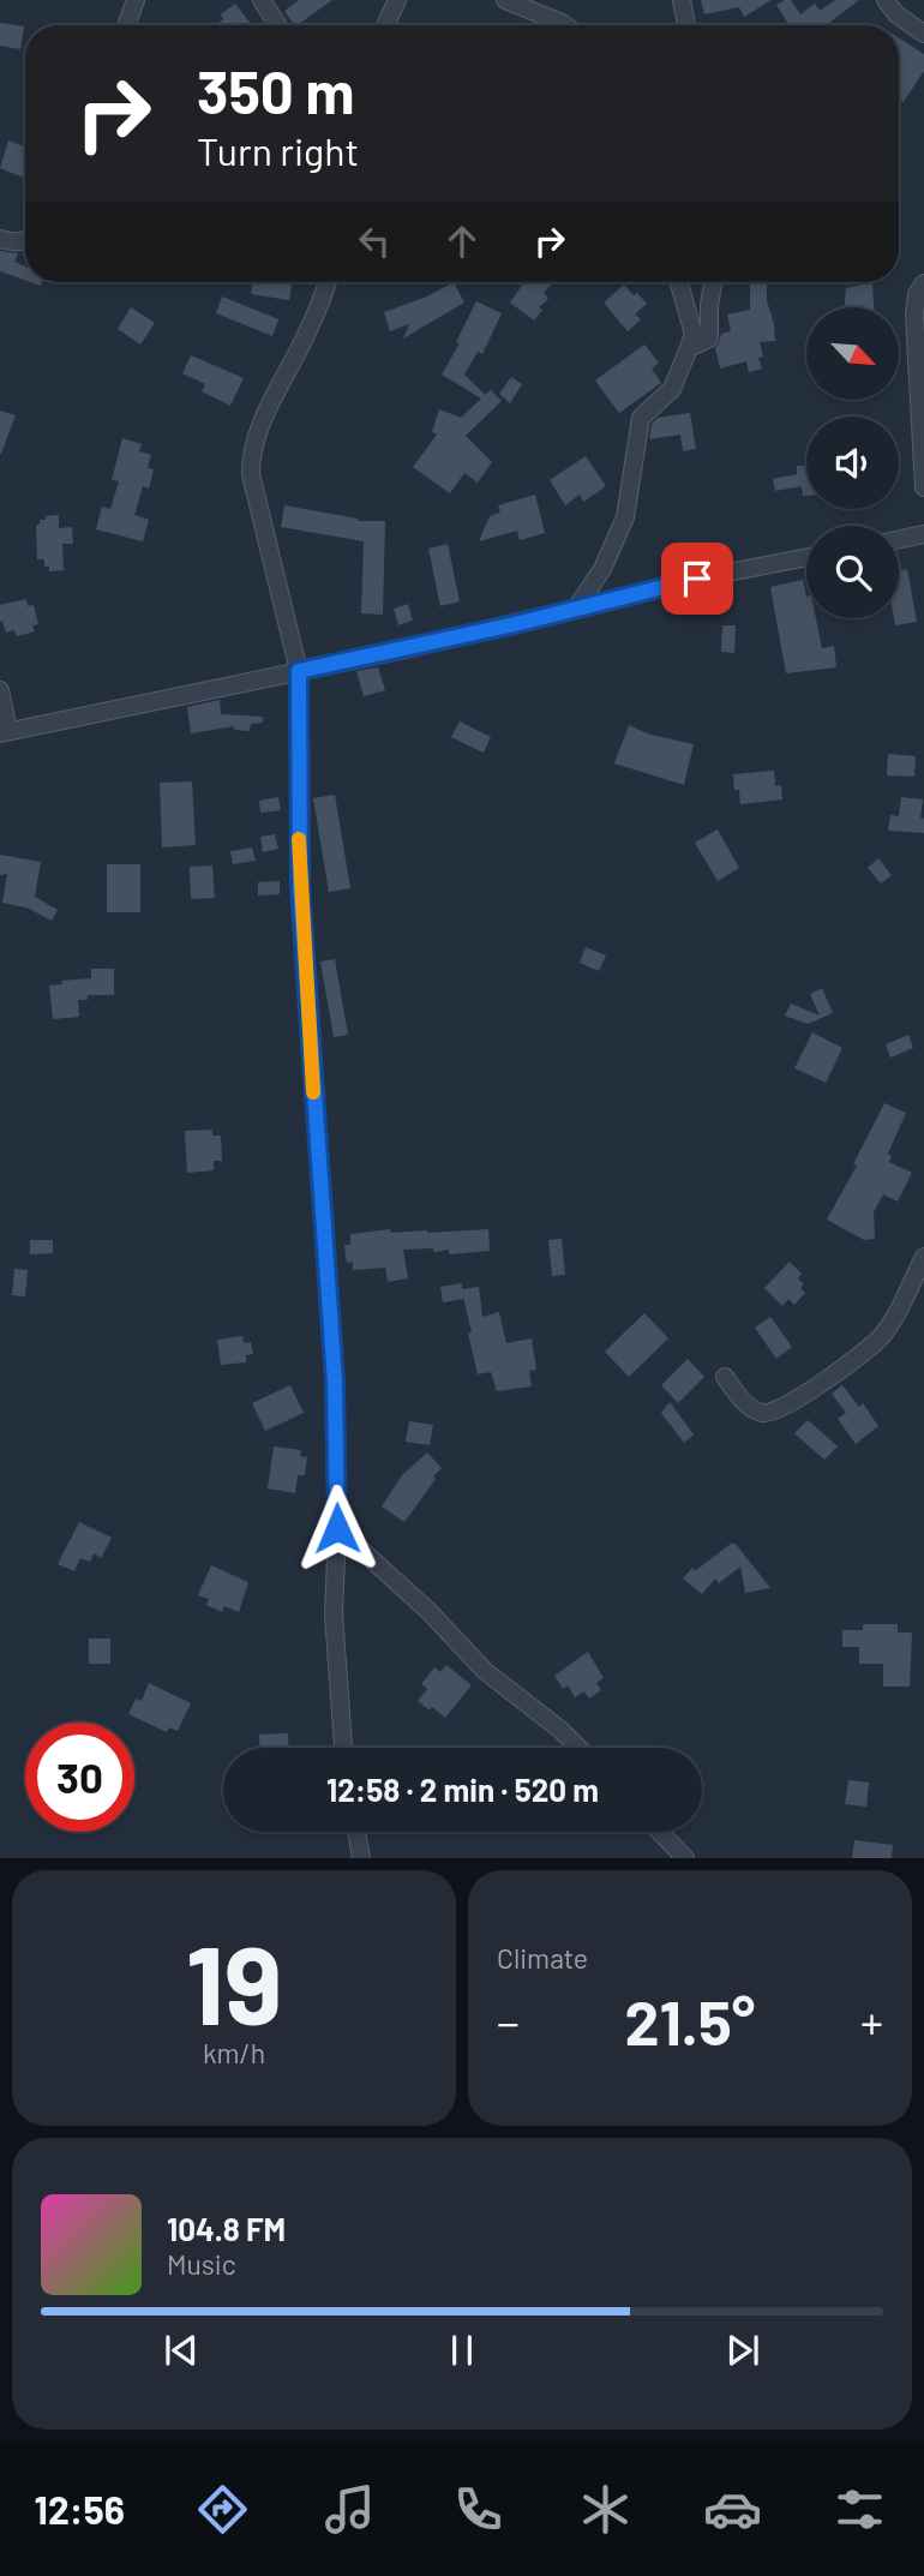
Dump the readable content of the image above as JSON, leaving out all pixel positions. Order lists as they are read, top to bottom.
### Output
{
  "north": "bottom right",
  "page": {
    "turn": ["350 m", "Turn right"],
    "limit": "30",
    "trip": "12:58 · 2 min · 520 m",
    "tile": [
      ["19", "km/h"],
      "Climate"
    ],
    "heat": ["−", "21.5°", "+"],
    "song": ["104.8 FM", "Music"],
    "tabs": "12:56"
  }
}
